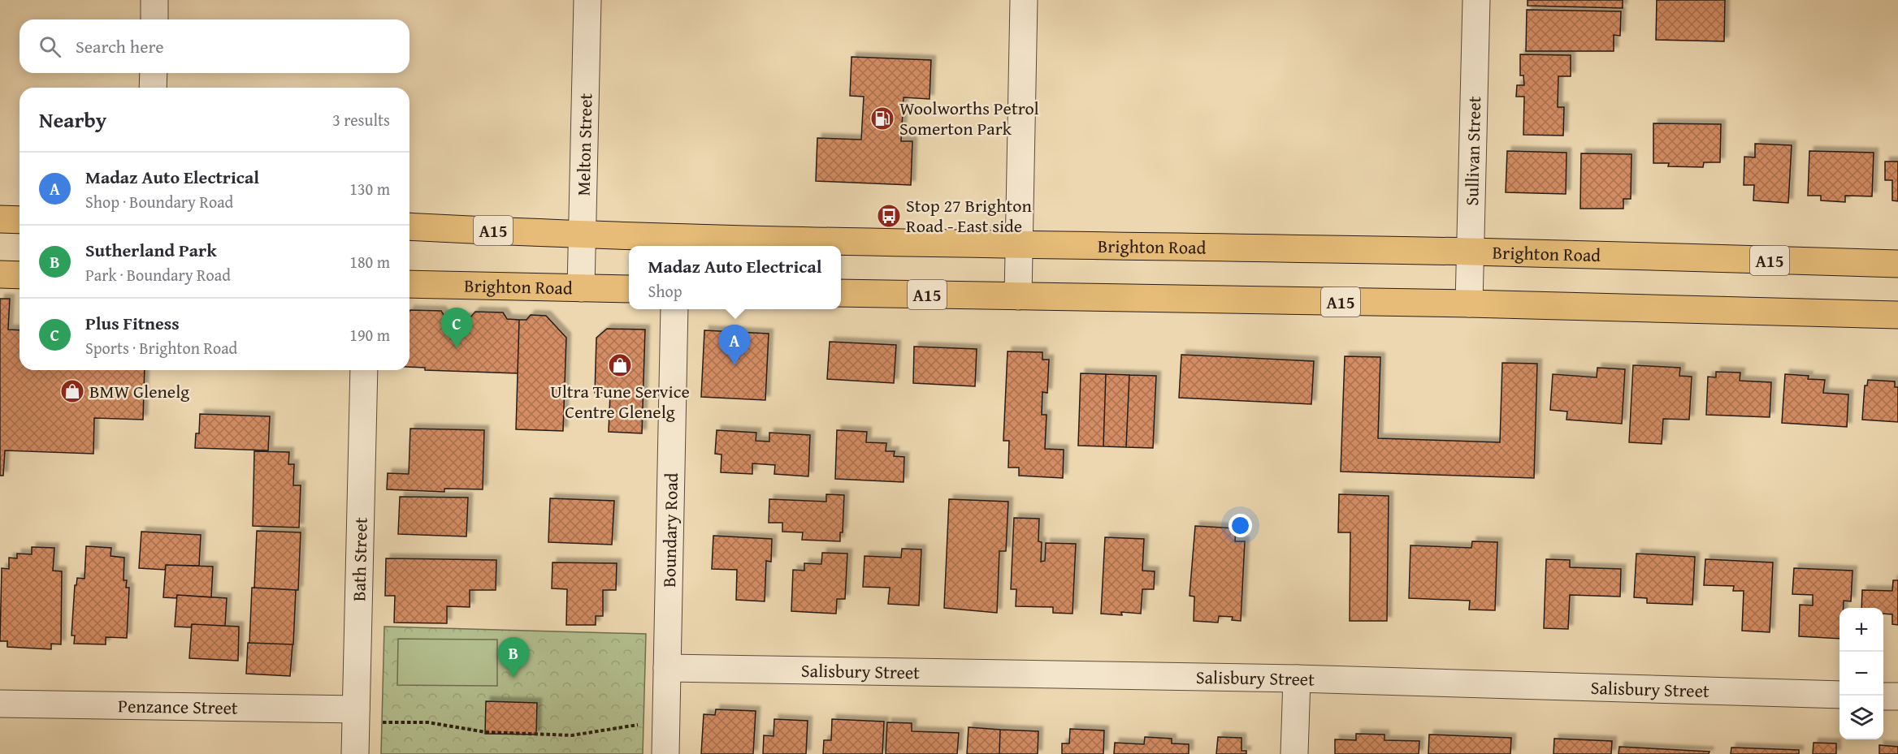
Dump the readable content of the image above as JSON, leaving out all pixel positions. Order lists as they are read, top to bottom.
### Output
{
  "streets": {
    "main road": ["A15", "Brighton Road"],
    "street": [
      "Melton Street",
      "Sullivan Street",
      "Boundary Road",
      "Bath Street",
      "Salisbury Street",
      "Penzance Street"
    ]
  },
  "crossings": [
    ["Melton Street", "Brighton Road"],
    ["Sullivan Street", "A15"],
    ["Sullivan Street", "Brighton Road"],
    ["Boundary Road", "Salisbury Street"],
    ["Bath Street", "Penzance Street"]
  ],
  "places": {
    "fuel station": ["Woolworths Petrol Somerton Park"],
    "bus stop": ["Stop 27 Brighton Road - East side"],
    "shop": ["Ultra Tune Service Centre Glenelg", "BMW Glenelg"]
  },
  "page": {
    "search": "Search here",
    "heading": ["Nearby", "3 results"],
    "list": [
      {
        "mark": "A",
        "name": "Madaz Auto Electrical",
        "note": "Shop · Boundary Road",
        "value": "130 m"
      },
      {
        "mark": "B",
        "name": "Sutherland Park",
        "note": "Park · Boundary Road",
        "value": "180 m"
      },
      {
        "mark": "C",
        "name": "Plus Fitness",
        "note": "Sports · Brighton Road",
        "value": "190 m"
      }
    ],
    "popup": ["Madaz Auto Electrical", "Shop"],
    "pins": ["C", "A", "B"],
    "map_buttons": ["+", "−"]
  }
}
